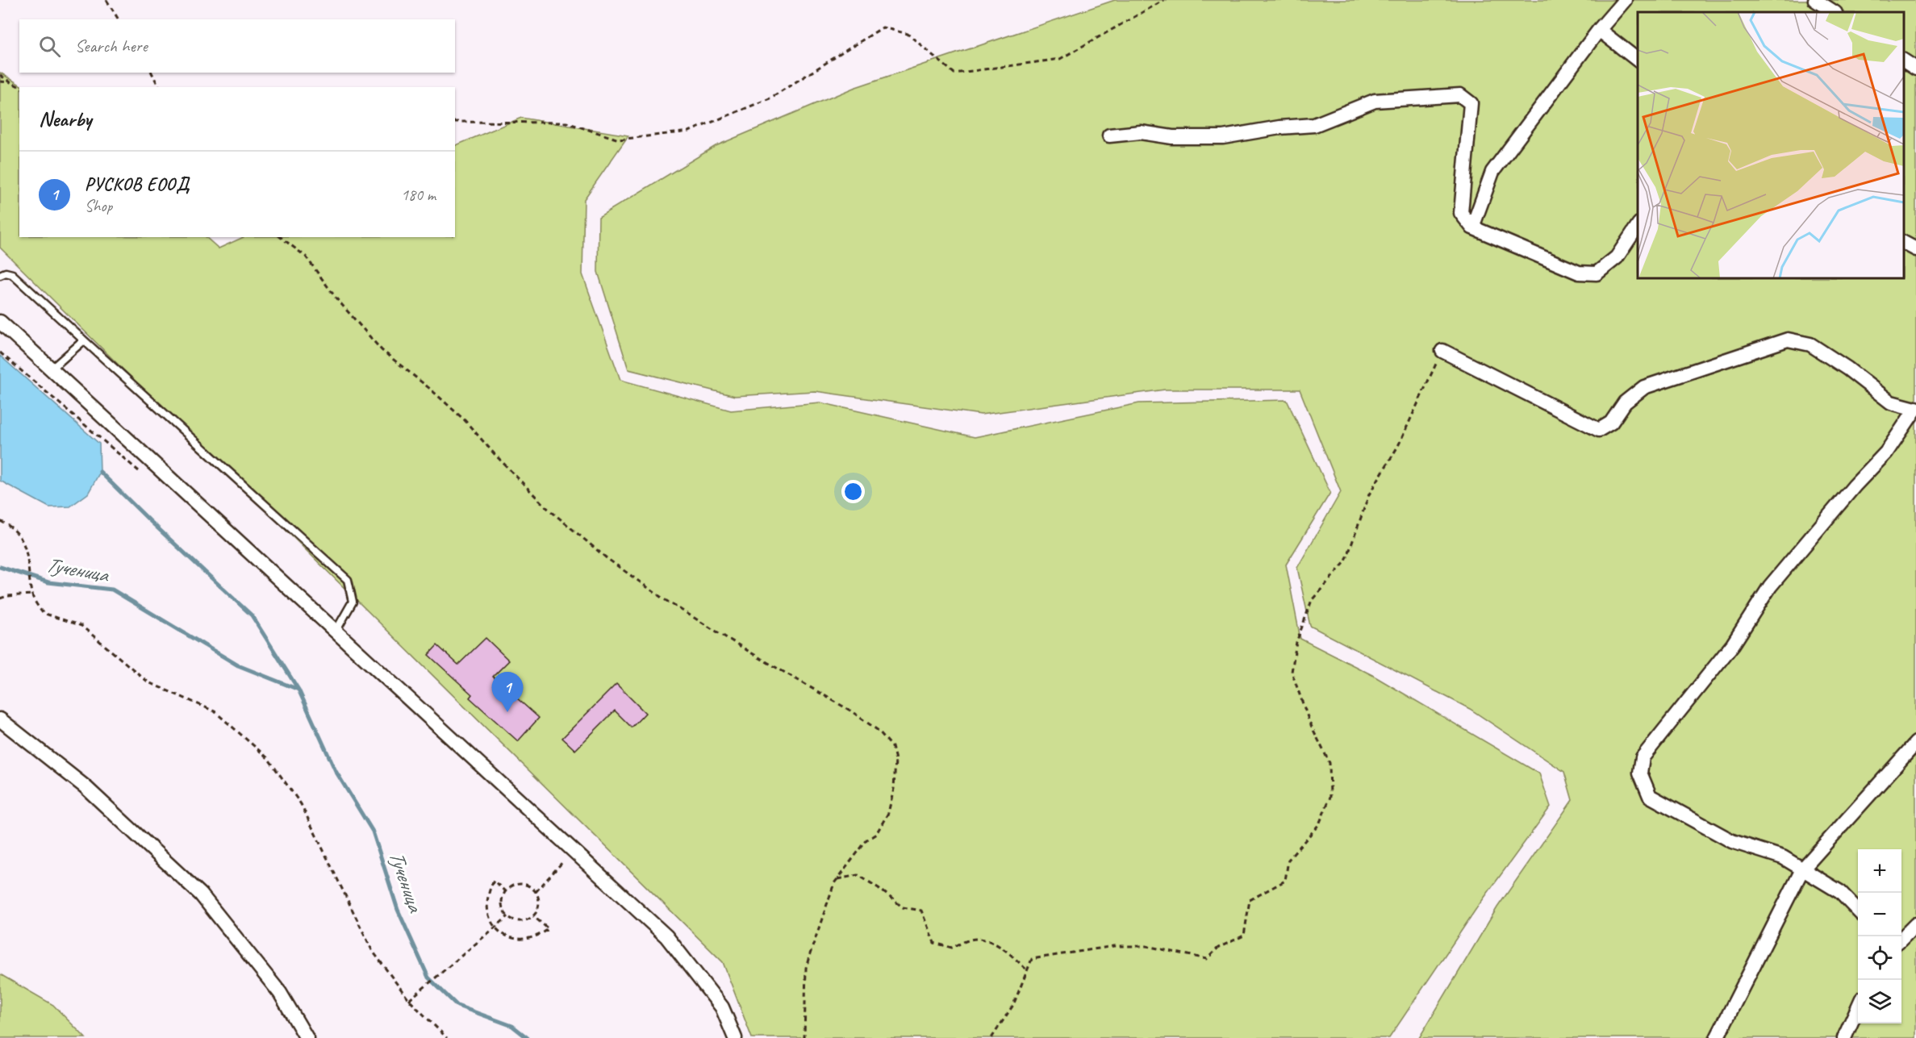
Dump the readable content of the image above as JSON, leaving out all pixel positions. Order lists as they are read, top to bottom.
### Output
{
  "water": ["Тученица"],
  "page": {
    "search": "Search here",
    "heading": "Nearby",
    "list": [
      {
        "mark": "1",
        "name": "РУСКОВ ЕООД",
        "note": "Shop",
        "value": "180 m"
      }
    ],
    "pins": "1",
    "map_buttons": ["+", "−"]
  }
}
